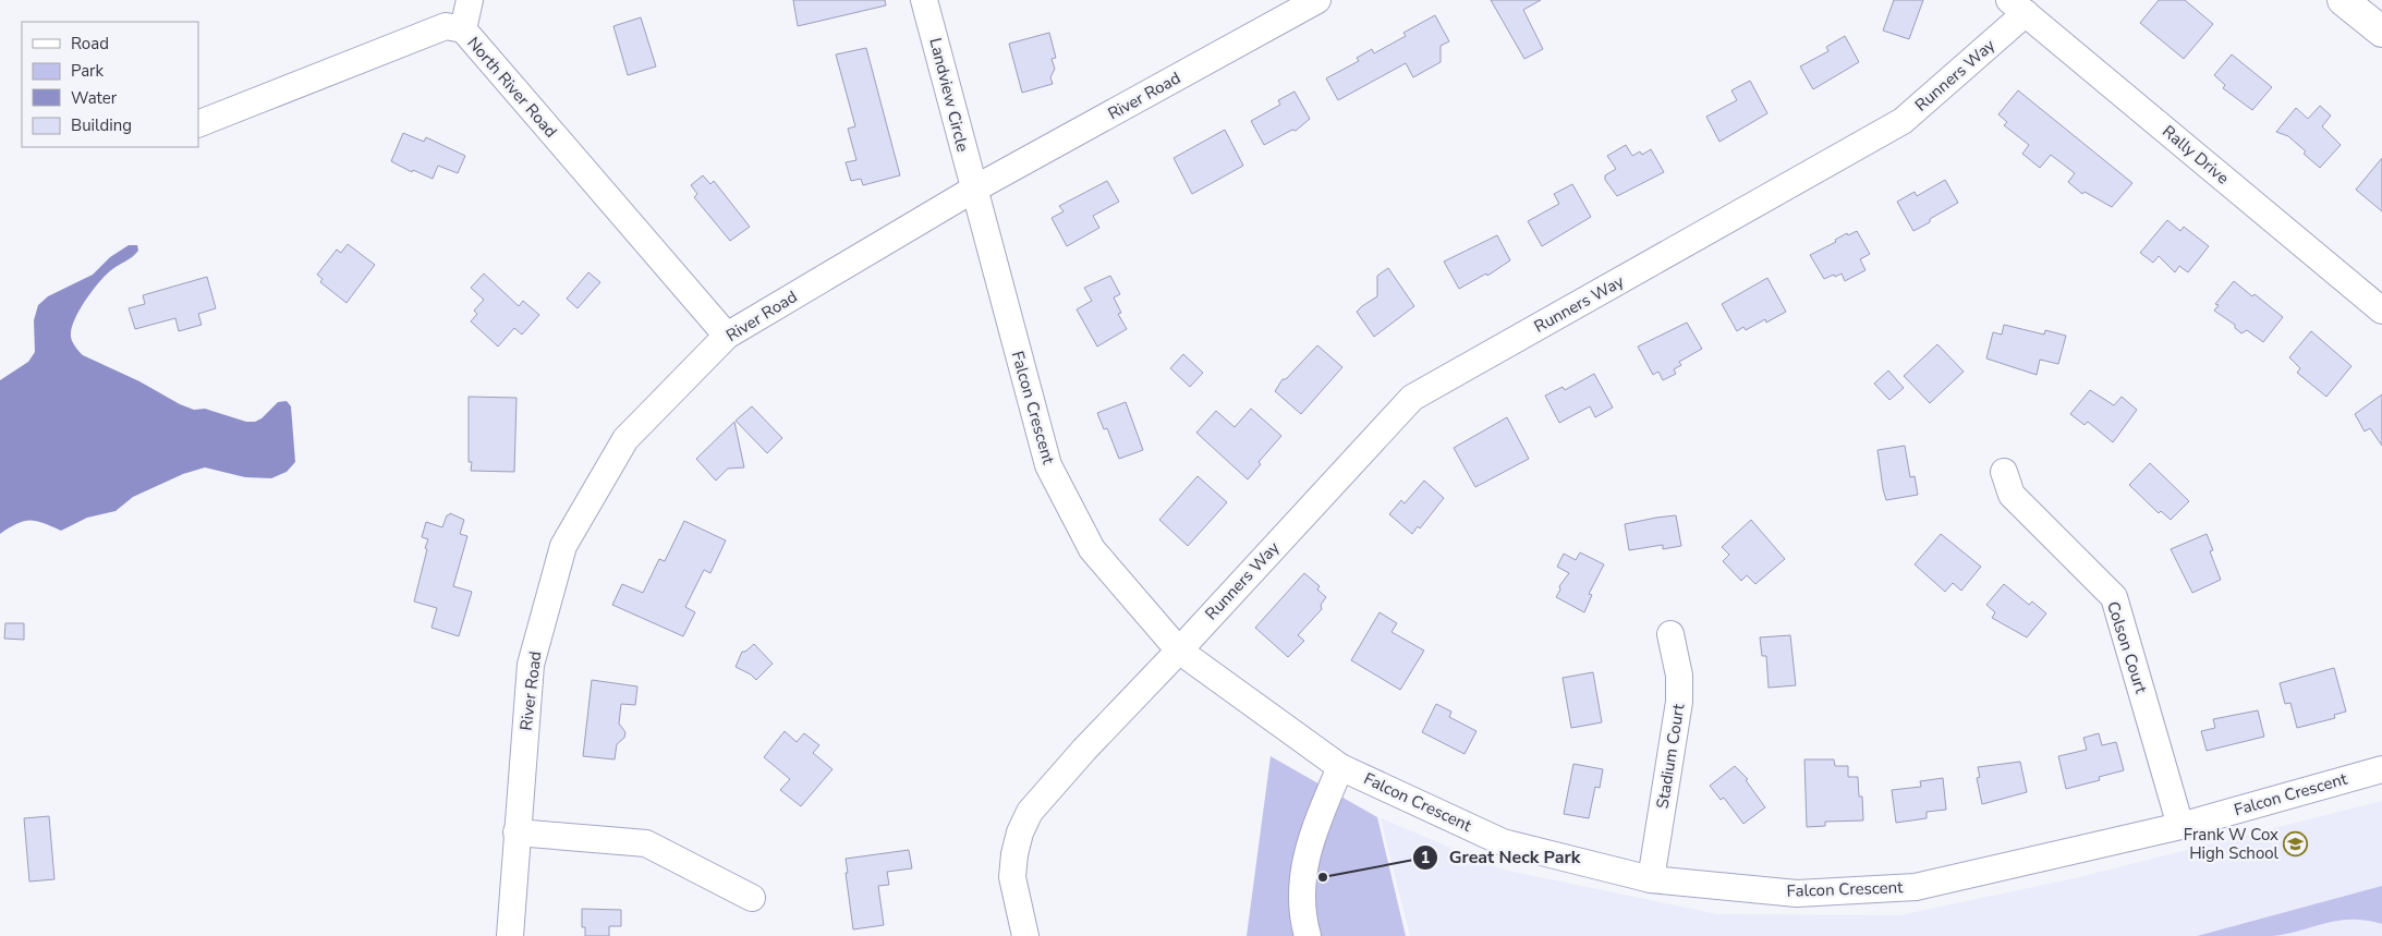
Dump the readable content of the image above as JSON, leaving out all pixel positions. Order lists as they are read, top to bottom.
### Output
{
  "streets": {
    "street": [
      "Runners Way",
      "North River Road",
      "Landview Circle",
      "River Road",
      "Rally Drive",
      "Falcon Crescent",
      "Colson Court",
      "Stadium Court"
    ]
  },
  "crossings": [
    ["Runners Way", "Rally Drive"],
    ["Runners Way", "Falcon Crescent"],
    ["North River Road", "River Road"],
    ["Landview Circle", "River Road"],
    ["Landview Circle", "Falcon Crescent"],
    ["River Road", "Falcon Crescent"],
    ["Falcon Crescent", "Colson Court"],
    ["Falcon Crescent", "Stadium Court"]
  ],
  "places": {
    "school or university": ["Frank W Cox High School"],
    "other": ["Great Neck Park"]
  },
  "legend": [
    "Road",
    "Park",
    "Water",
    "Building"
  ]
}
